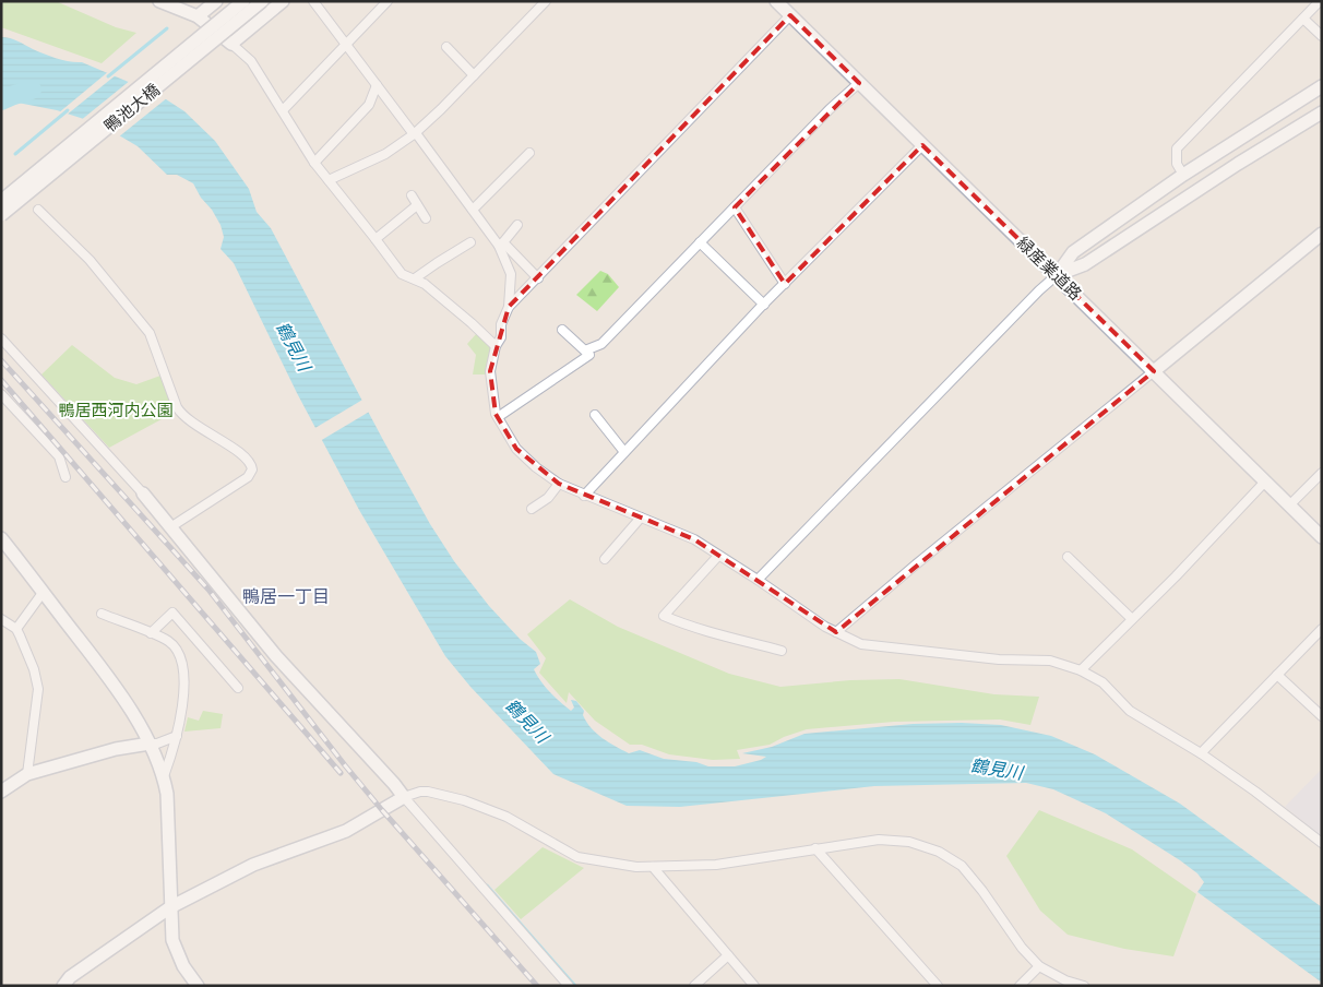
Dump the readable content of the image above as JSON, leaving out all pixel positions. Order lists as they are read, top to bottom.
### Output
{
  "streets": {
    "street": ["鴨池大橋", "緑産業道路"]
  },
  "districts": ["鴨居一丁目"],
  "water": ["鶴見川"],
  "parks": ["鴨居西河内公園"]
}
